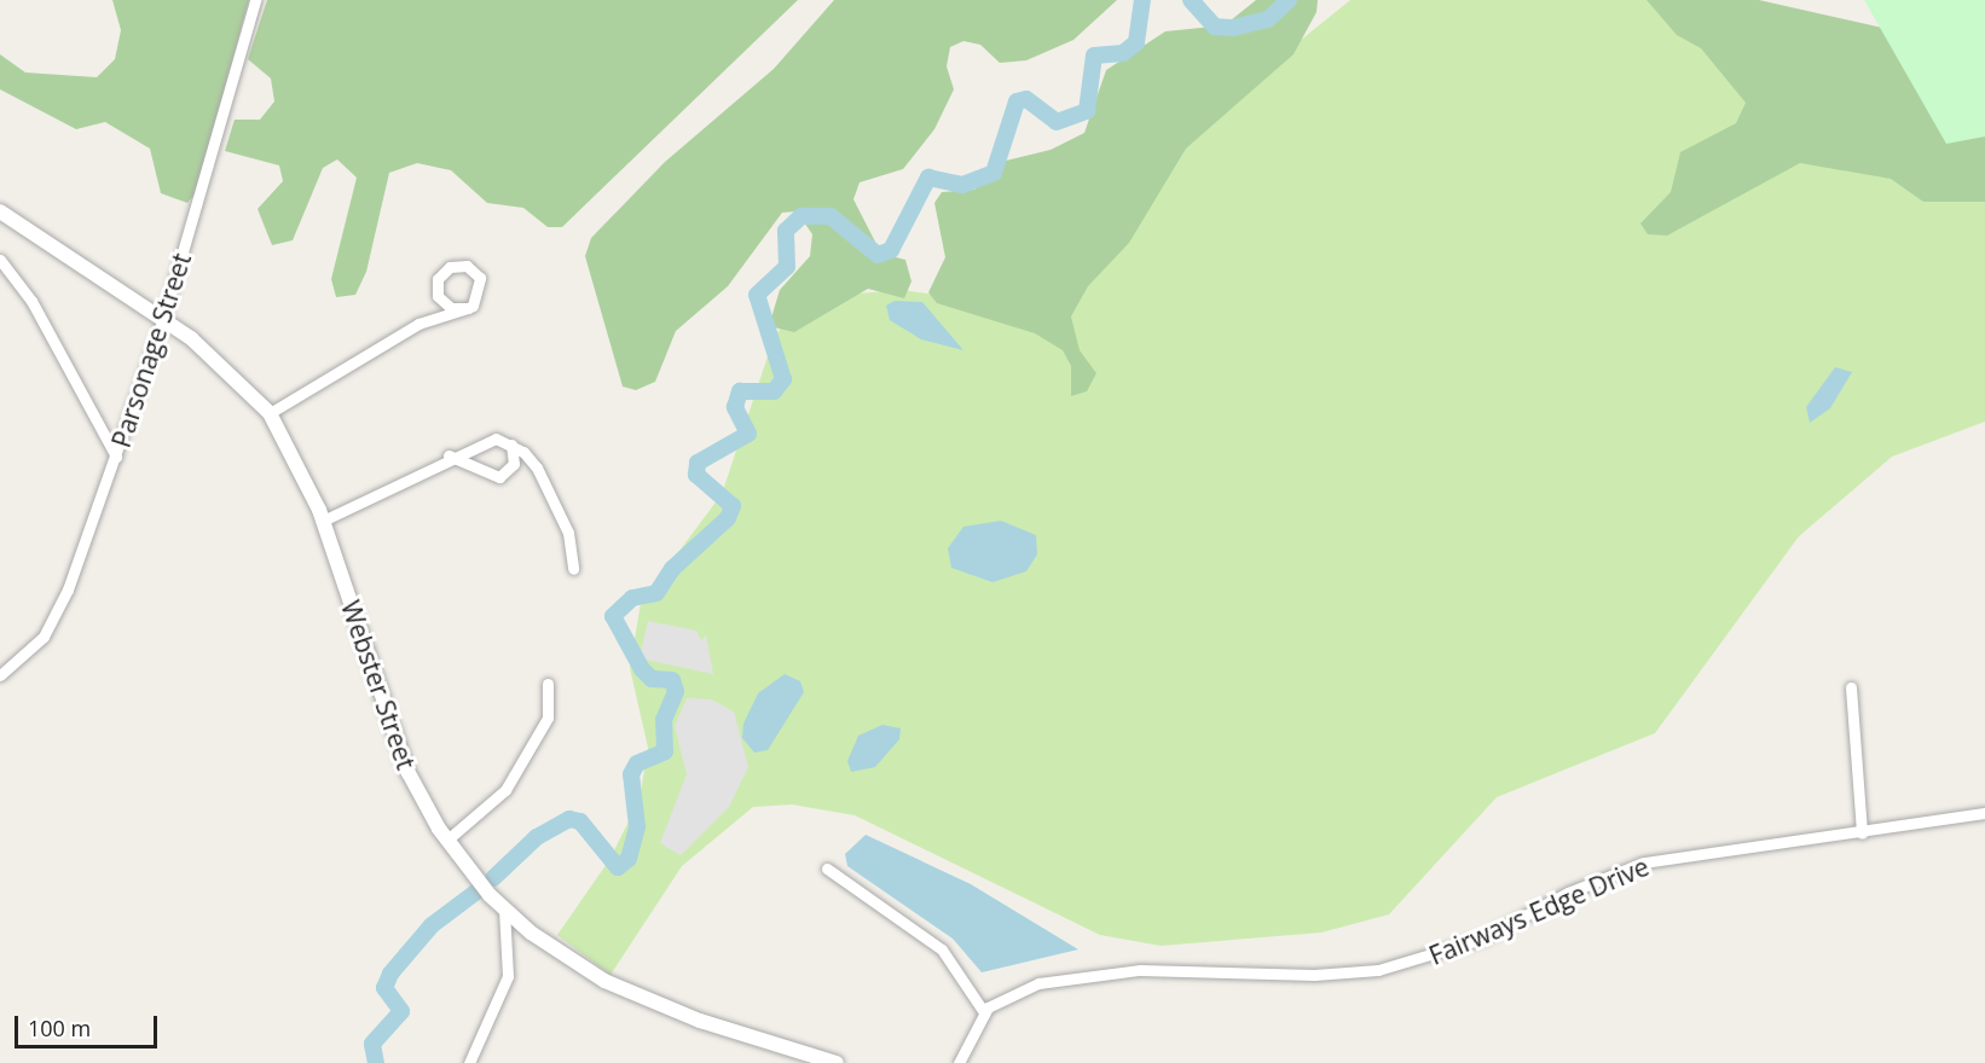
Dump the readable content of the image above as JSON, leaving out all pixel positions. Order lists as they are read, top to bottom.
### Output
{
  "streets": {
    "street": ["Parsonage Street", "Webster Street", "Fairways Edge Drive"]
  },
  "crossings": [
    ["Parsonage Street", "Webster Street"]
  ],
  "scale_bar": "100 m"
}
